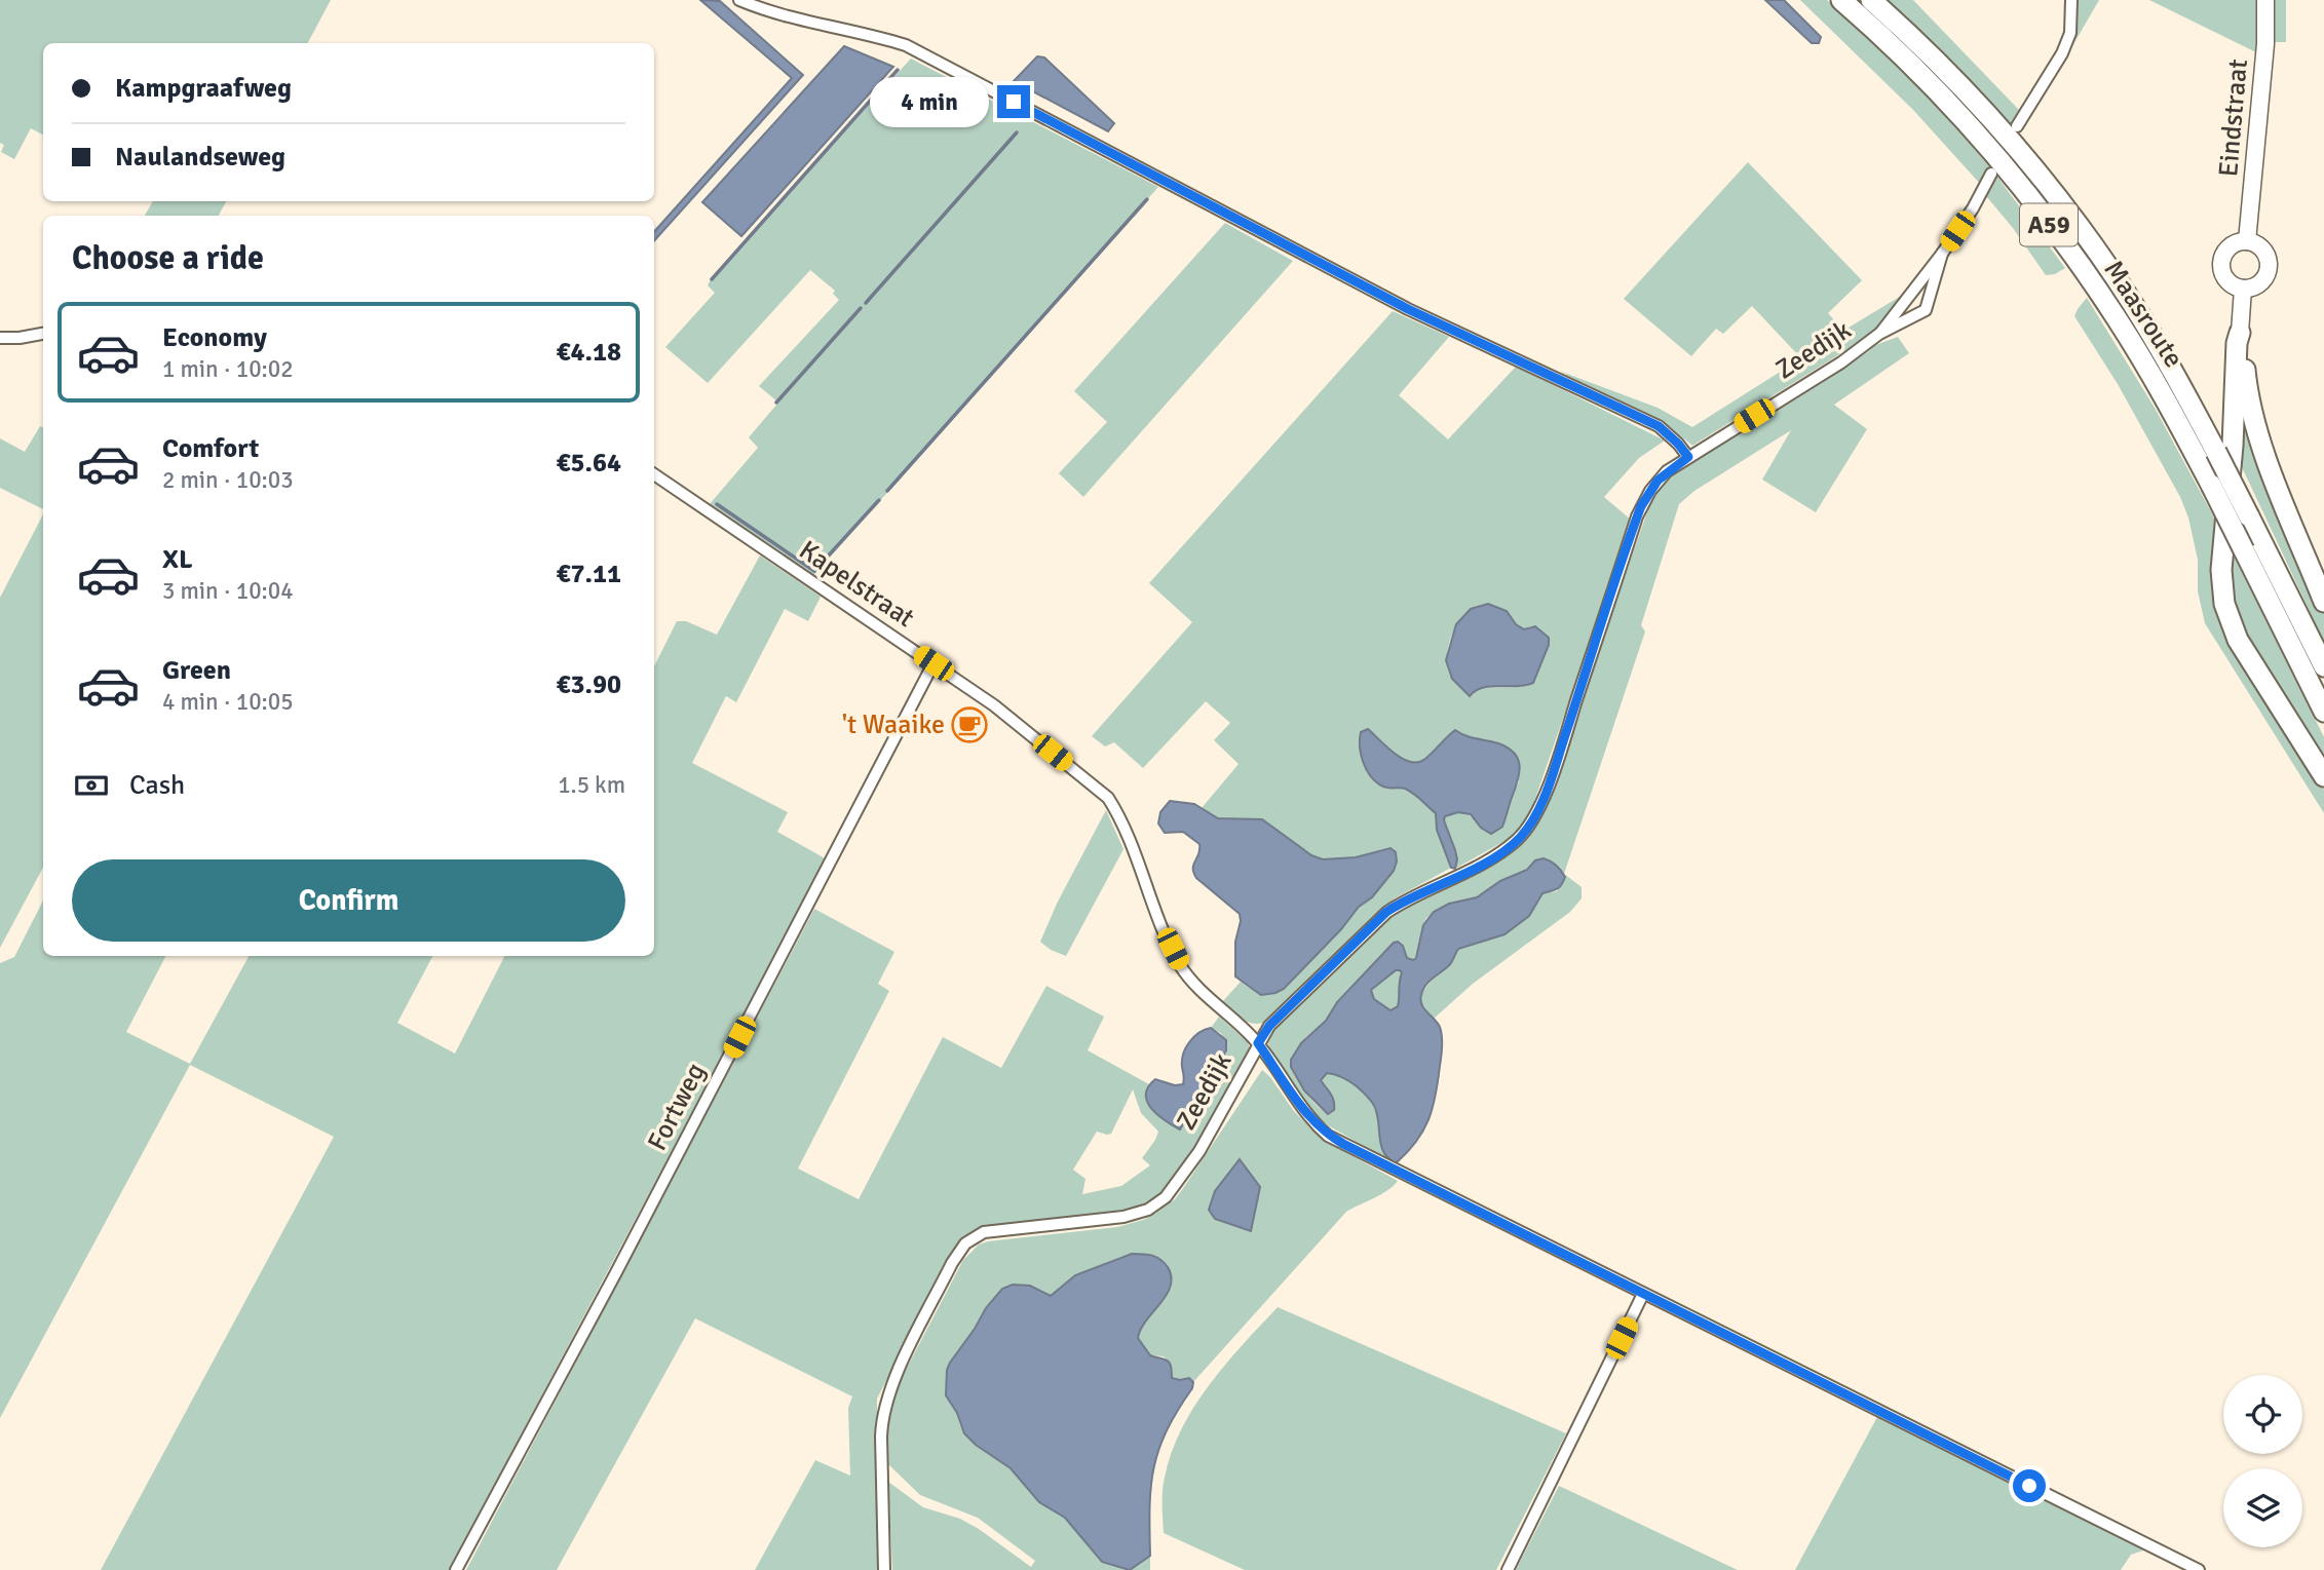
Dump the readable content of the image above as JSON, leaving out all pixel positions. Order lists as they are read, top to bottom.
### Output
{
  "streets": {
    "highway": ["A59", "Maasroute"],
    "main road": ["Eindstraat"],
    "street": ["Zeedijk", "Kapelstraat", "Fortweg"]
  },
  "crossings": [
    ["Zeedijk", "Kapelstraat"],
    ["Kapelstraat", "Fortweg"]
  ],
  "places": {
    "cafe": ["'t Waaike"]
  },
  "page": {
    "banner": ["Kampgraafweg", "Naulandseweg"],
    "bubble": "4 min",
    "heading": "Choose a ride",
    "list": [
      {
        "name": "Economy",
        "note": "1 min · 10:02",
        "value": "€4.18"
      },
      {
        "name": "Comfort",
        "note": "2 min · 10:03",
        "value": "€5.64"
      },
      {
        "name": "XL",
        "note": "3 min · 10:04",
        "value": "€7.11"
      },
      {
        "name": "Green",
        "note": "4 min · 10:05",
        "value": "€3.90"
      }
    ],
    "pay": ["Cash", "1.5 km"],
    "buttons": "Confirm"
  }
}
